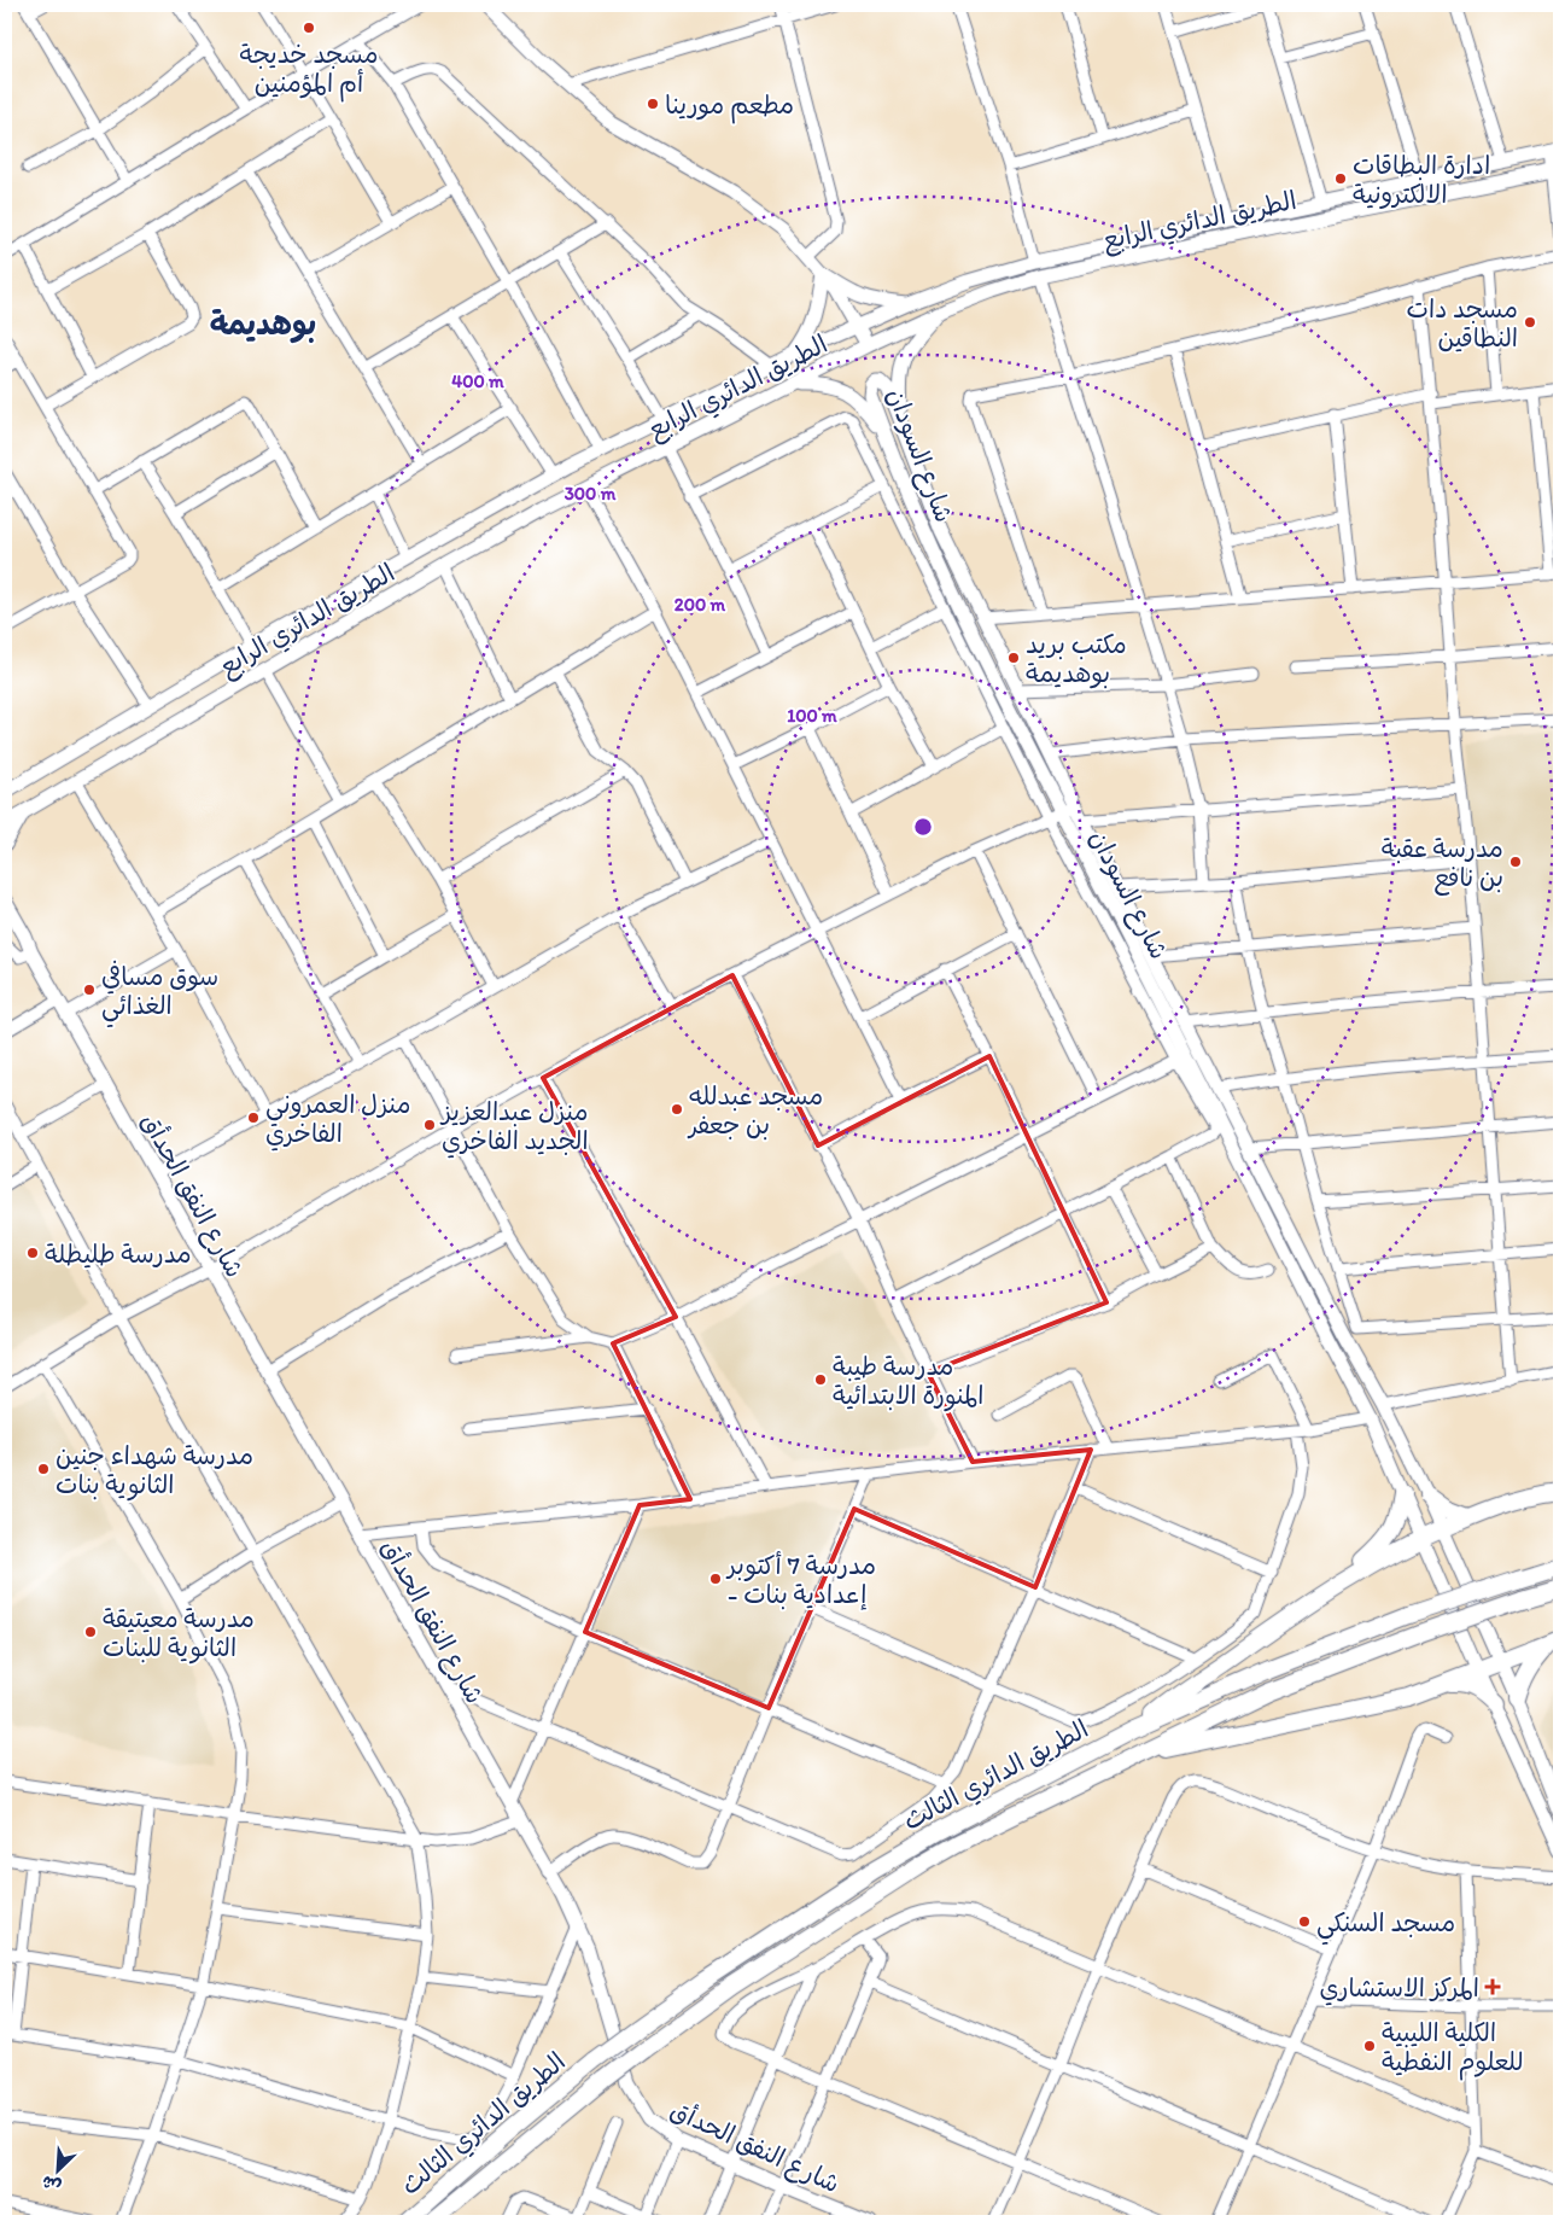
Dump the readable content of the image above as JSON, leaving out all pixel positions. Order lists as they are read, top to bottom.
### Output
{
  "streets": {
    "highway": ["الطريق الدائري الثالث"],
    "main road": ["الطريق الدائري الرابع", "شارع السودان", "شارع النفق الحدأق"]
  },
  "districts": ["بوهديمة"],
  "places": {
    "other": [
      "مسجد خديجة أم المؤمنين",
      "مطعم مورينا",
      "ادارة البطاقات الالكترونية",
      "مسجد دات النطاقين",
      "مكتب بريد بوهديمة",
      "مدرسة عقبة بن نافع",
      "سوق مسافي الغذائي",
      "مسجد عبدلله بن جعفر",
      "منزل العمروني الفاخري",
      "منزل عبدالعزيز الجديد الفاخري",
      "مدرسة طليطلة",
      "مدرسة طيبة المنورة الابتدائية",
      "مدرسة شهداء جنين الثانوية بنات",
      "مدرسة 7 أكتوبر - إعدادية بنات",
      "مدرسة معيتيقة الثانوية للبنات",
      "مسجد السنكي",
      "الكلية الليبية للعلوم النفطية"
    ],
    "health": ["المركز الاستشاري"]
  },
  "north": "bottom left",
  "rings": [
    "400 m",
    "300 m",
    "200 m",
    "100 m"
  ]
}
